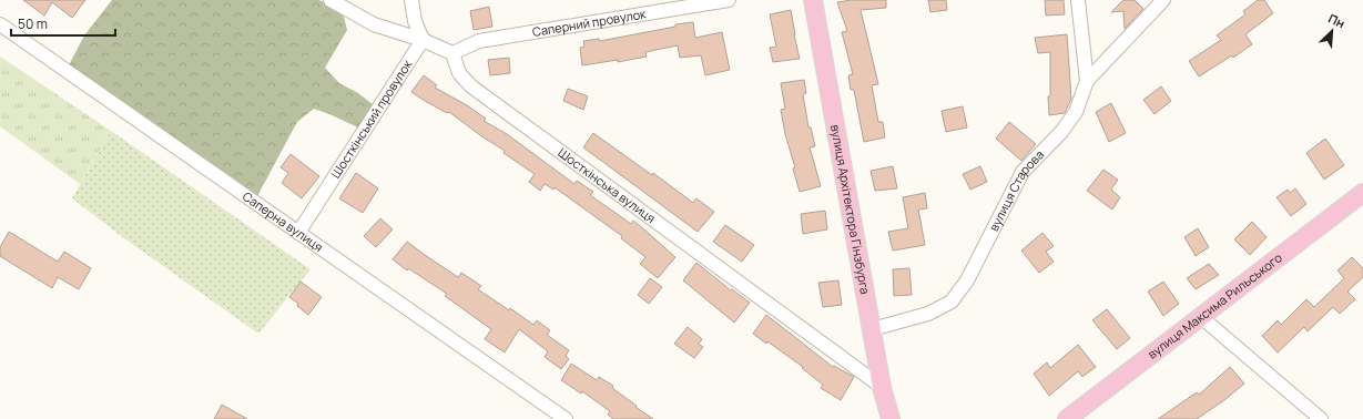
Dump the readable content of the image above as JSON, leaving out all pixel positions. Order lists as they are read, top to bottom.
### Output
{
  "streets": {
    "main road": ["вулиця Архітектора Гінзбурга", "вулиця Максима Рильського"],
    "street": [
      "Саперний провулок",
      "Шосткінський провулок",
      "Шосткінська вулиця",
      "вулиця Старова",
      "Саперна вулиця"
    ]
  },
  "crossings": [
    ["Саперний провулок", "Шосткінська вулиця"],
    ["Шосткінський провулок", "Саперна вулиця"],
    ["Шосткінська вулиця", "вулиця Архітектора Гінзбурга"],
    ["вулиця Старова", "вулиця Архітектора Гінзбурга"]
  ],
  "scale_bar": "50 m",
  "north": "top right"
}
